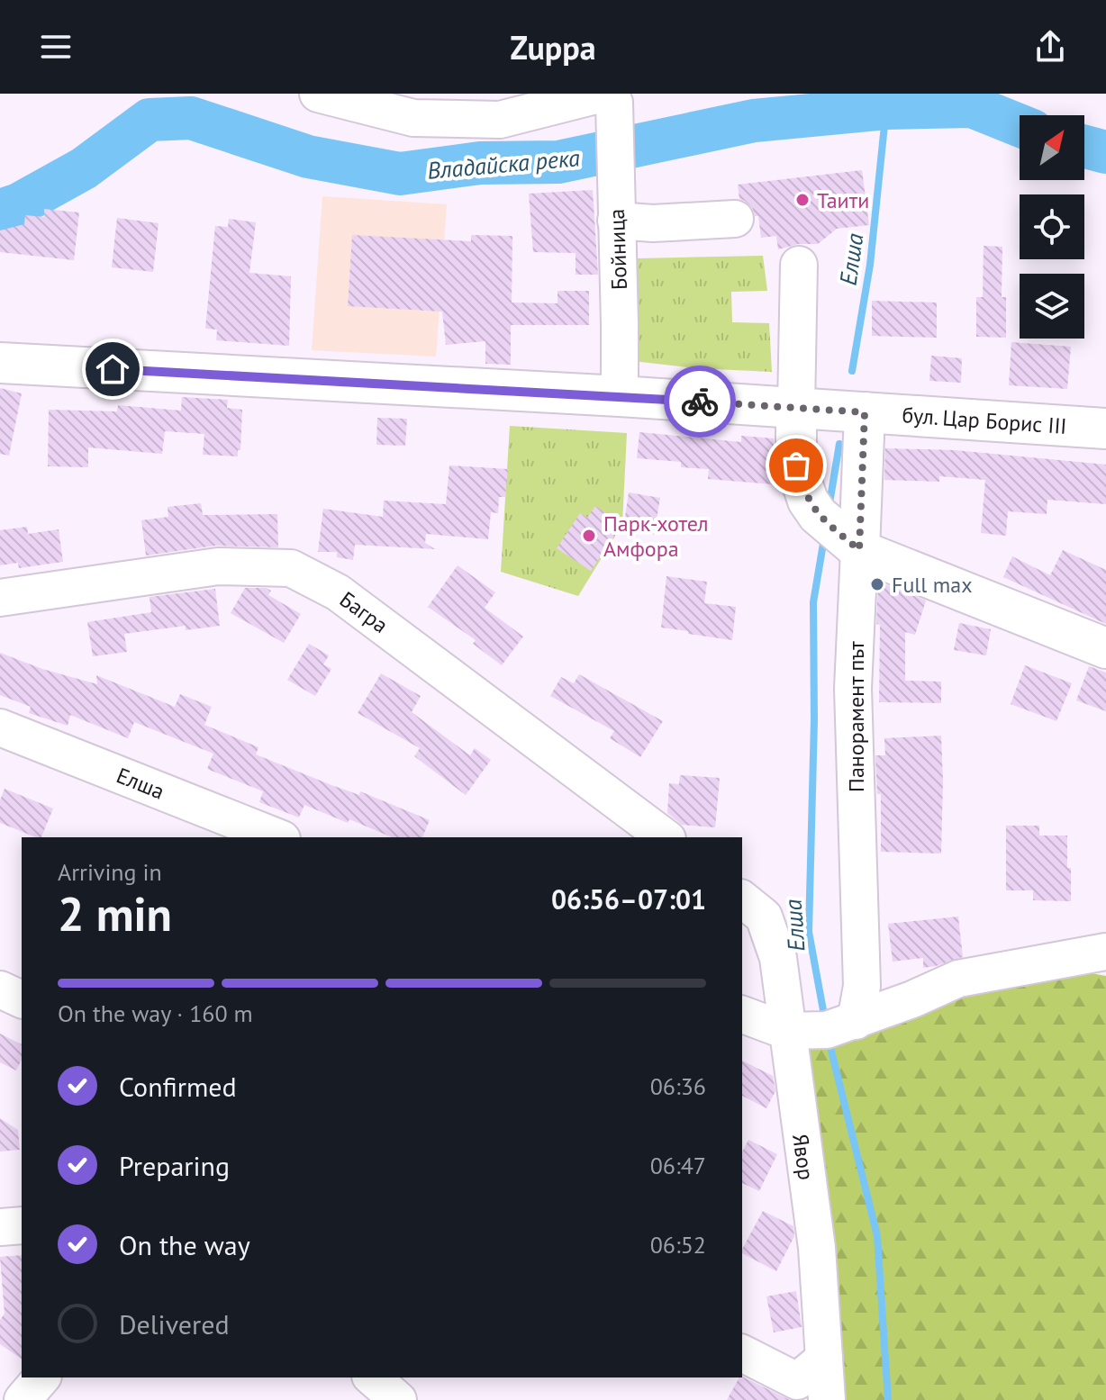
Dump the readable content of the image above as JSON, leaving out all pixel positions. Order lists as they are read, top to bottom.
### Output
{
  "streets": {
    "main road": ["бул. Цар Борис III", "Панорамент път"],
    "street": [
      "Бойница",
      "Багра",
      "Елша",
      "Явор"
    ]
  },
  "crossings": [
    ["Бойница", "бул. Цар Борис III"],
    ["бул. Цар Борис III", "Панорамент път"]
  ],
  "water": ["Владайска река", "Елша"],
  "places": ["Таити", "Парк-хотел Амфора", "Full max"],
  "north": "top right",
  "page": {
    "header": "Zuppa",
    "heading": ["2 min", "Arriving in", "06:56–07:01"],
    "bar": "On the way · 160 m",
    "list": [
      ["Confirmed", "06:36"],
      ["Preparing", "06:47"],
      ["On the way", "06:52"],
      "Delivered"
    ]
  }
}
